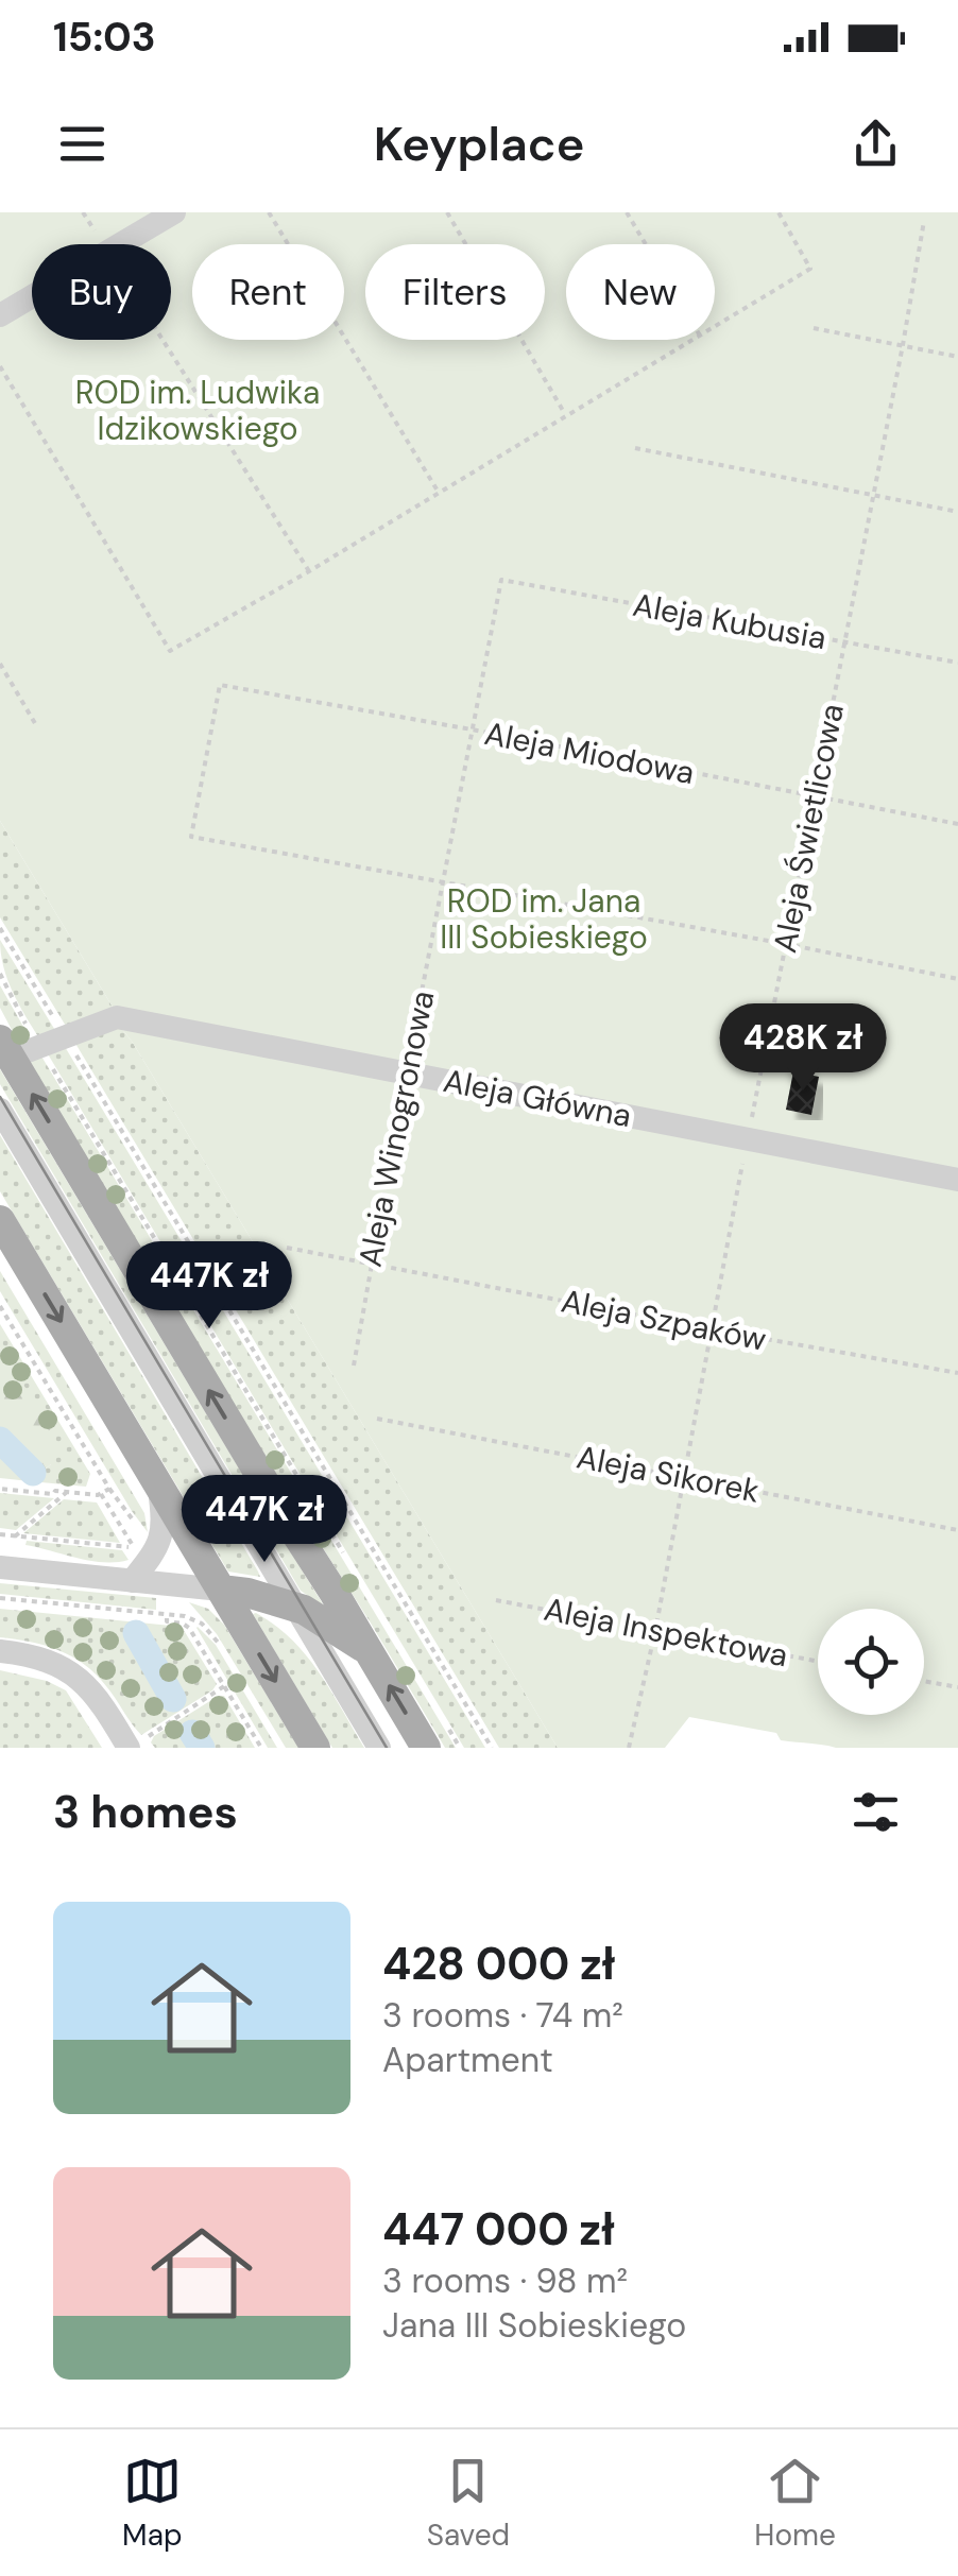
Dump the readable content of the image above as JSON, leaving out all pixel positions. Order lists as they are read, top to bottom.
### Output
{
  "streets": {
    "street": ["Aleja Główna"],
    "path": [
      "Aleja Kubusia",
      "Aleja Miodowa",
      "Aleja Świetlicowa",
      "Aleja Winogronowa",
      "Aleja Szpaków",
      "Aleja Sikorek",
      "Aleja Inspektowa"
    ]
  },
  "crossings": [
    ["Aleja Kubusia", "Aleja Świetlicowa"],
    ["Aleja Kubusia", "Aleja Winogronowa"],
    ["Aleja Miodowa", "Aleja Świetlicowa"],
    ["Aleja Miodowa", "Aleja Winogronowa"],
    ["Aleja Świetlicowa", "Aleja Główna"],
    ["Aleja Świetlicowa", "Aleja Szpaków"],
    ["Aleja Świetlicowa", "Aleja Sikorek"],
    ["Aleja Świetlicowa", "Aleja Inspektowa"],
    ["Aleja Główna", "Aleja Winogronowa"],
    ["Aleja Winogronowa", "Aleja Szpaków"]
  ],
  "parks": ["ROD im. Ludwika Idzikowskiego", "ROD im. Jana III Sobieskiego"],
  "page": {
    "status": "15:03",
    "header": "Keyplace",
    "chip": [
      "Buy",
      "Rent",
      "Filters",
      "New"
    ],
    "price": ["428K zł", "447K zł", "447K zł"],
    "heading": "3 homes",
    "list": [
      {
        "name": "428 000 zł",
        "note": "3 rooms · 74 m² · Apartment"
      },
      {
        "name": "447 000 zł",
        "note": "3 rooms · 98 m² · Jana III Sobieskiego"
      }
    ],
    "tabs": ["Map", "Saved", "Home"]
  }
}
